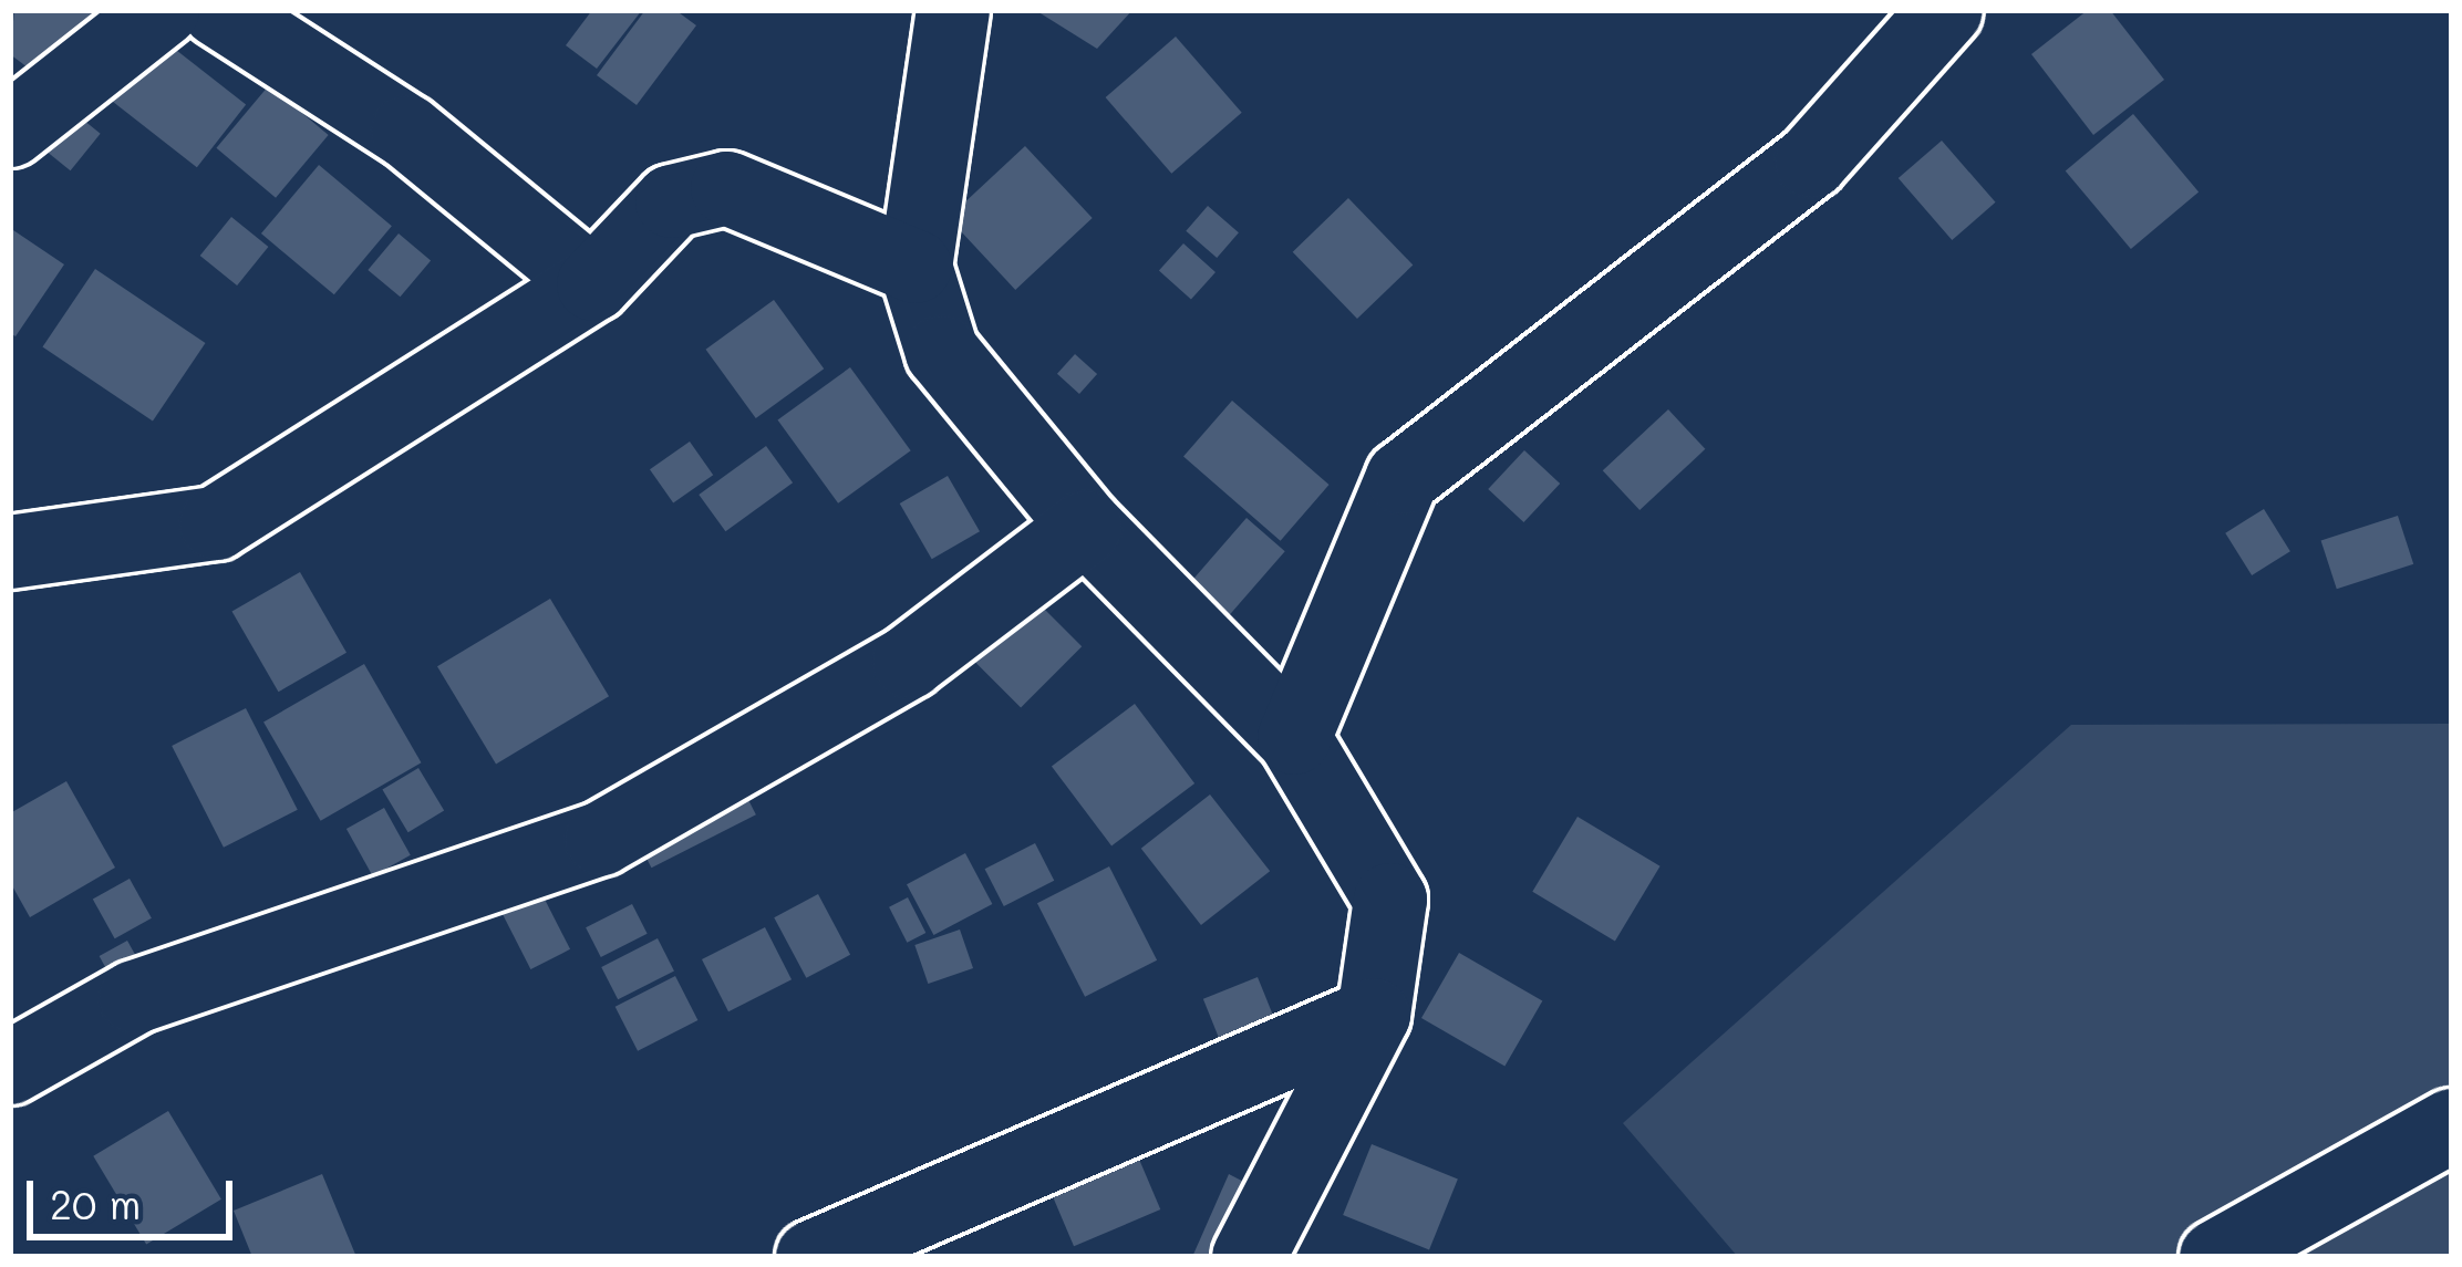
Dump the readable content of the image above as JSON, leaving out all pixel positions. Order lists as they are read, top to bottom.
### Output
{
  "scale_bar": "20 m"
}
